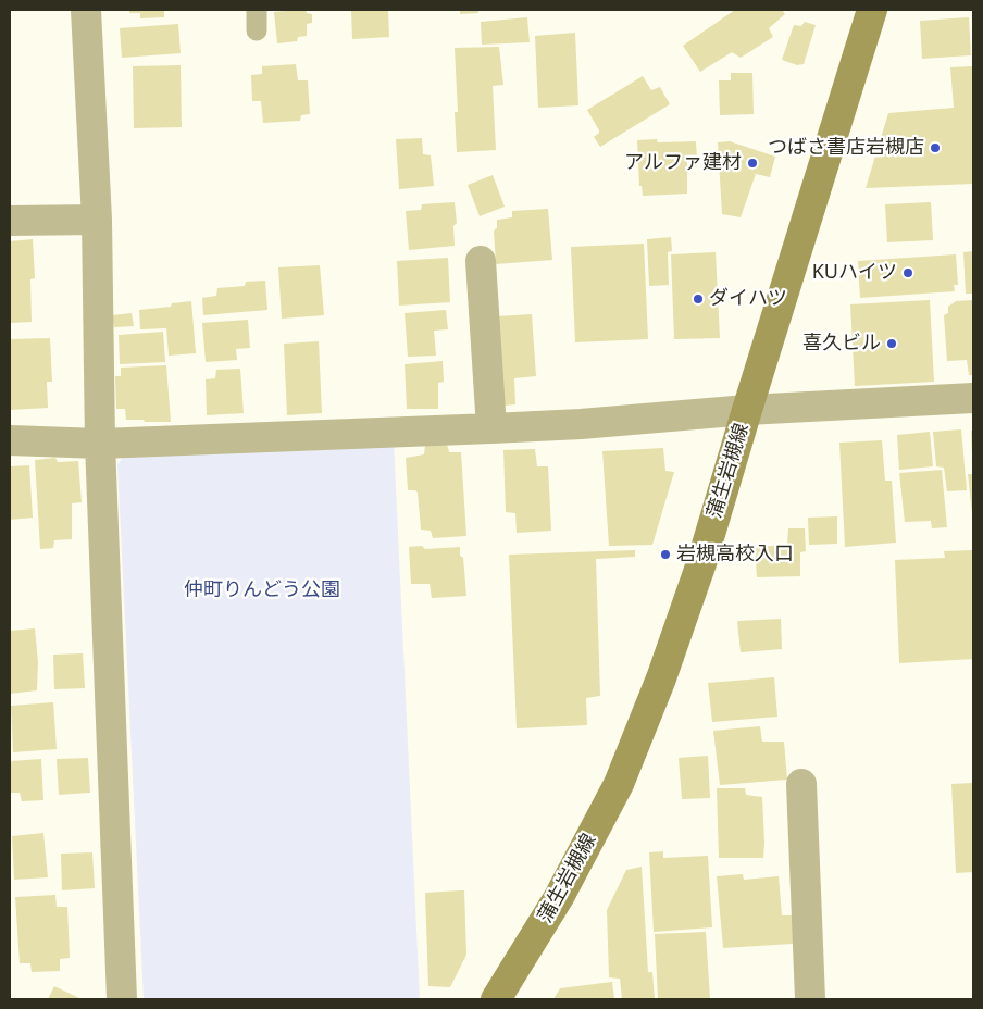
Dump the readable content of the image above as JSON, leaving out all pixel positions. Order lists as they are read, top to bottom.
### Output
{
  "streets": {
    "main road": ["蒲生岩槻線"]
  },
  "parks": ["仲町りんどう公園"],
  "places": [
    "つばさ書店岩槻店",
    "アルファ建材",
    "KUハイツ",
    "ダイハツ",
    "喜久ビル",
    "岩槻高校入口"
  ]
}
